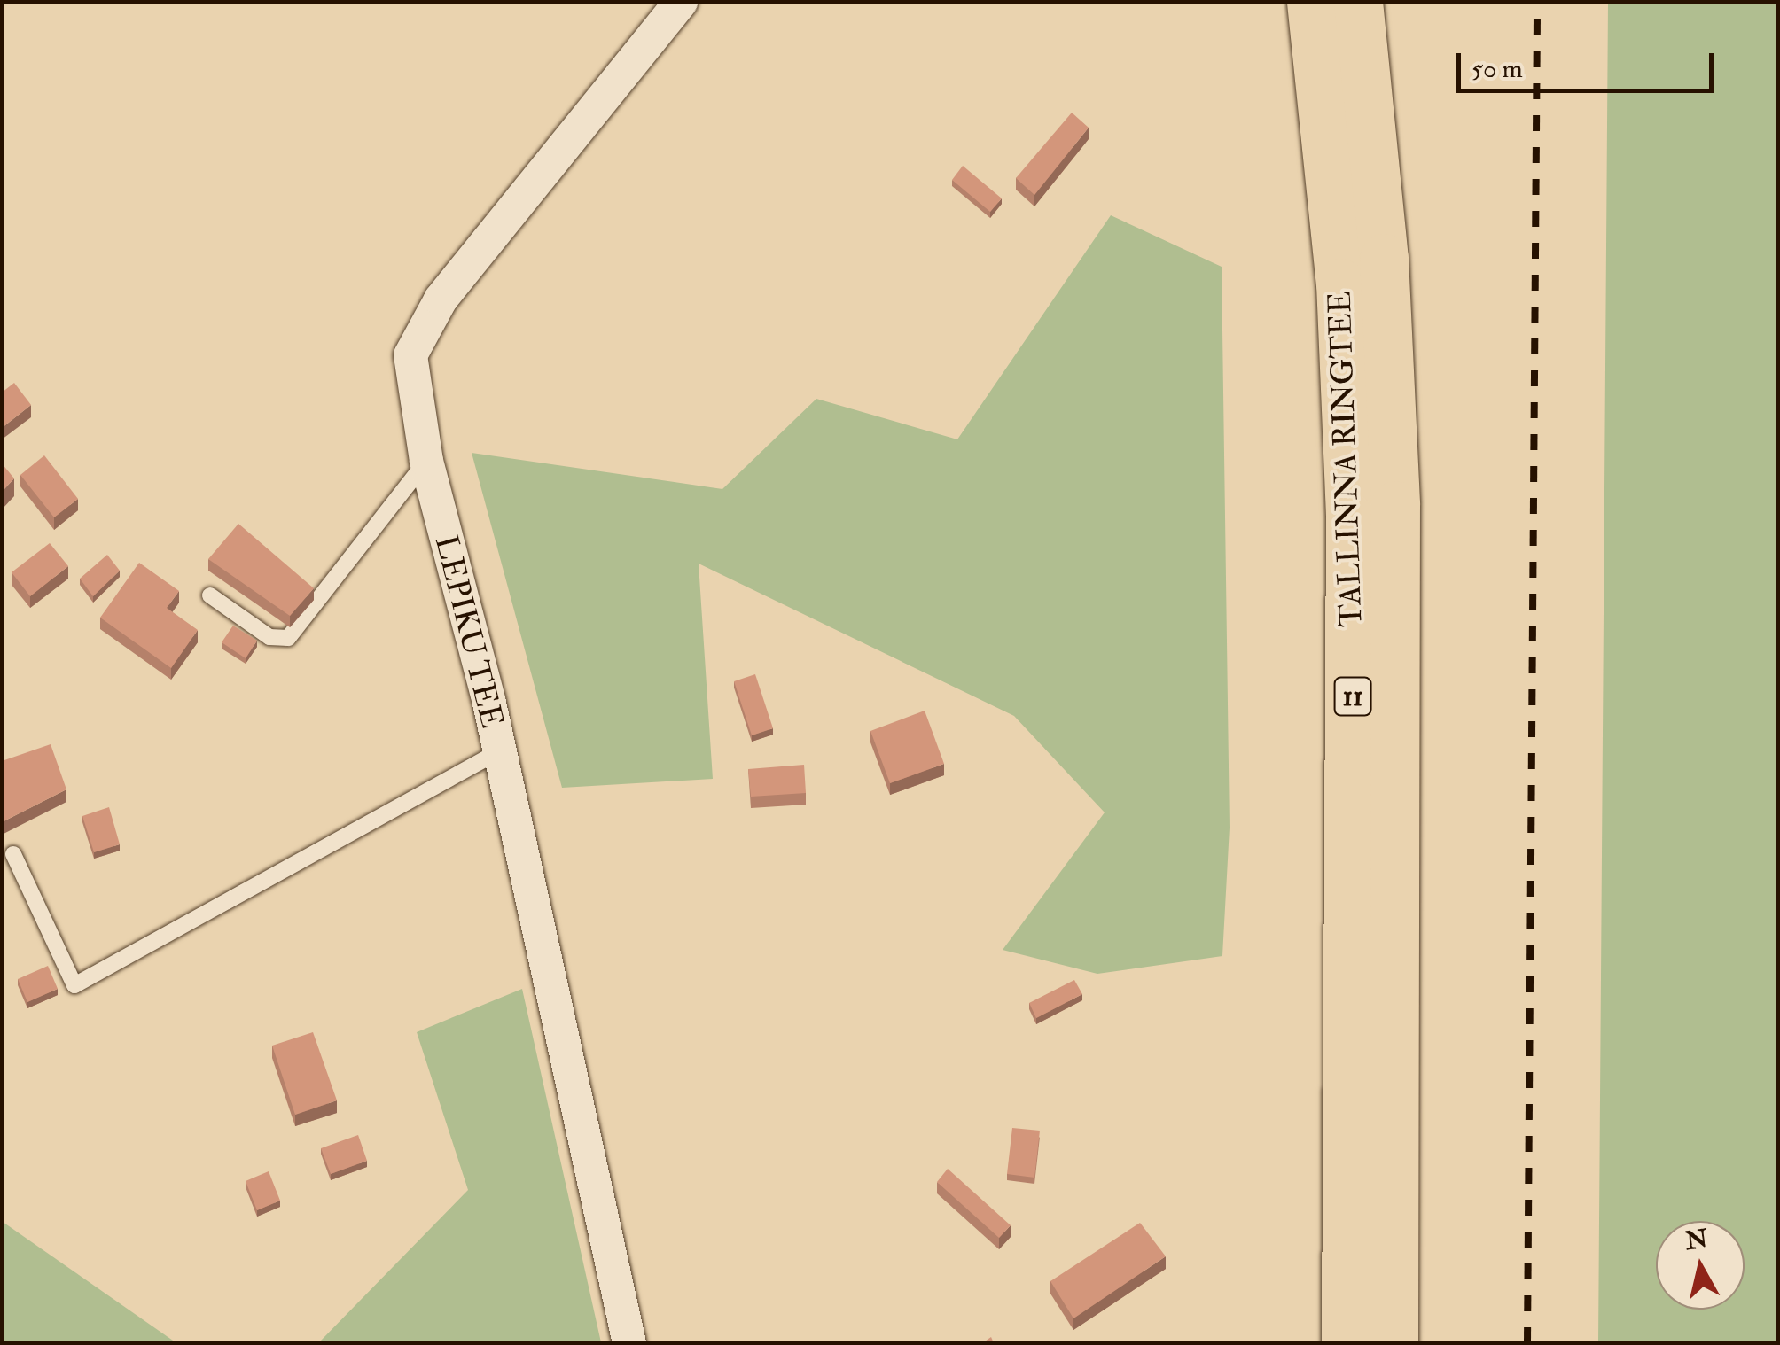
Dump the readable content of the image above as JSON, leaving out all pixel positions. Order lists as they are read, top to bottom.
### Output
{
  "streets": {
    "highway": ["TALLINNA RINGTEE", "11"],
    "street": ["LEPIKU TEE"]
  },
  "scale_bar": "50 m",
  "north": "top"
}
